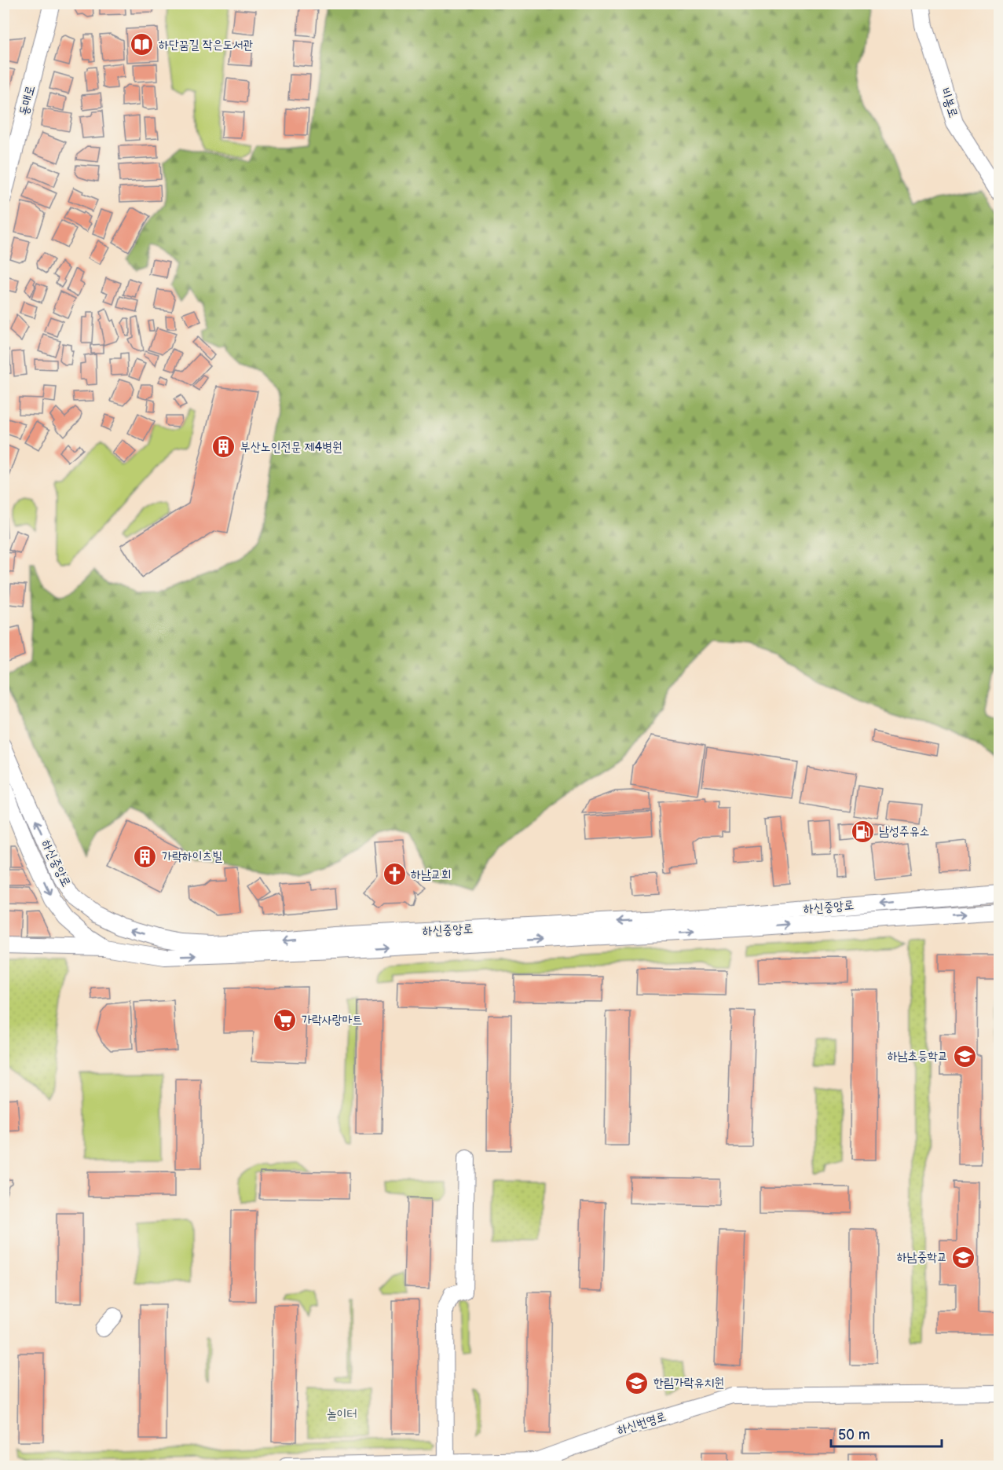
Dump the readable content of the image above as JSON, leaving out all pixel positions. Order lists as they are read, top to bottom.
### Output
{
  "streets": {
    "street": [
      "동매로",
      "비봉로",
      "하신중앙로",
      "하신번영로"
    ]
  },
  "parks": ["놀이터"],
  "places": {
    "library": ["하단꿈길 작은도서관"],
    "building": ["부산노인전문 제4병원", "가락하이츠빌"],
    "fuel station": ["남성주유소"],
    "church": ["하남교회"],
    "supermarket": ["가락사랑마트"],
    "school or university": ["하남초등학교", "하남중학교", "한림가락유치원"]
  },
  "scale_bar": "50 m"
}
